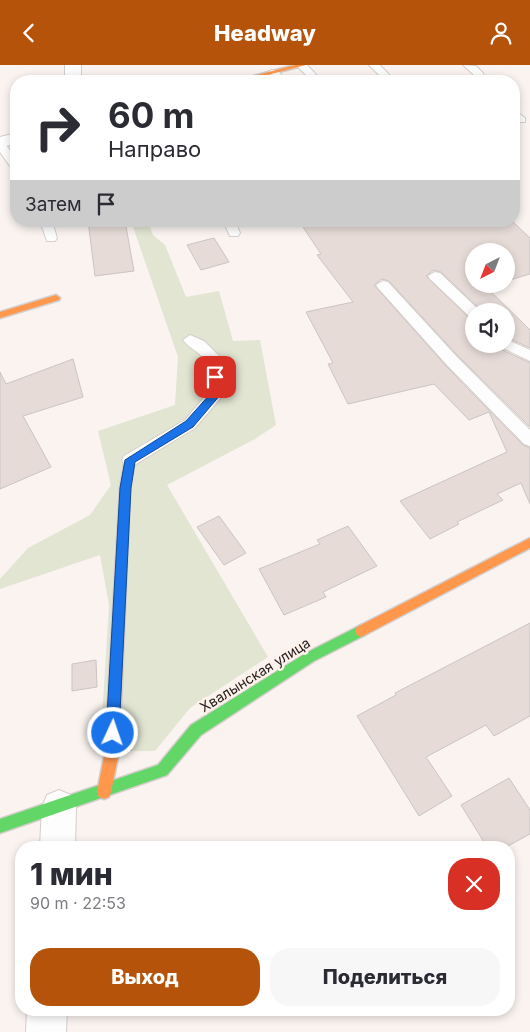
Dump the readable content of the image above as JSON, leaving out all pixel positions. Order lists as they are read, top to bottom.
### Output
{
  "streets": {
    "street": ["Хвалынская улица"]
  },
  "north": "bottom left",
  "page": {
    "header": "Headway",
    "turn": ["60 m", "Направо"],
    "then": "Затем",
    "heading": ["1 мин", "90 m · 22:53"],
    "buttons": ["Выход", "Поделиться"]
  }
}
